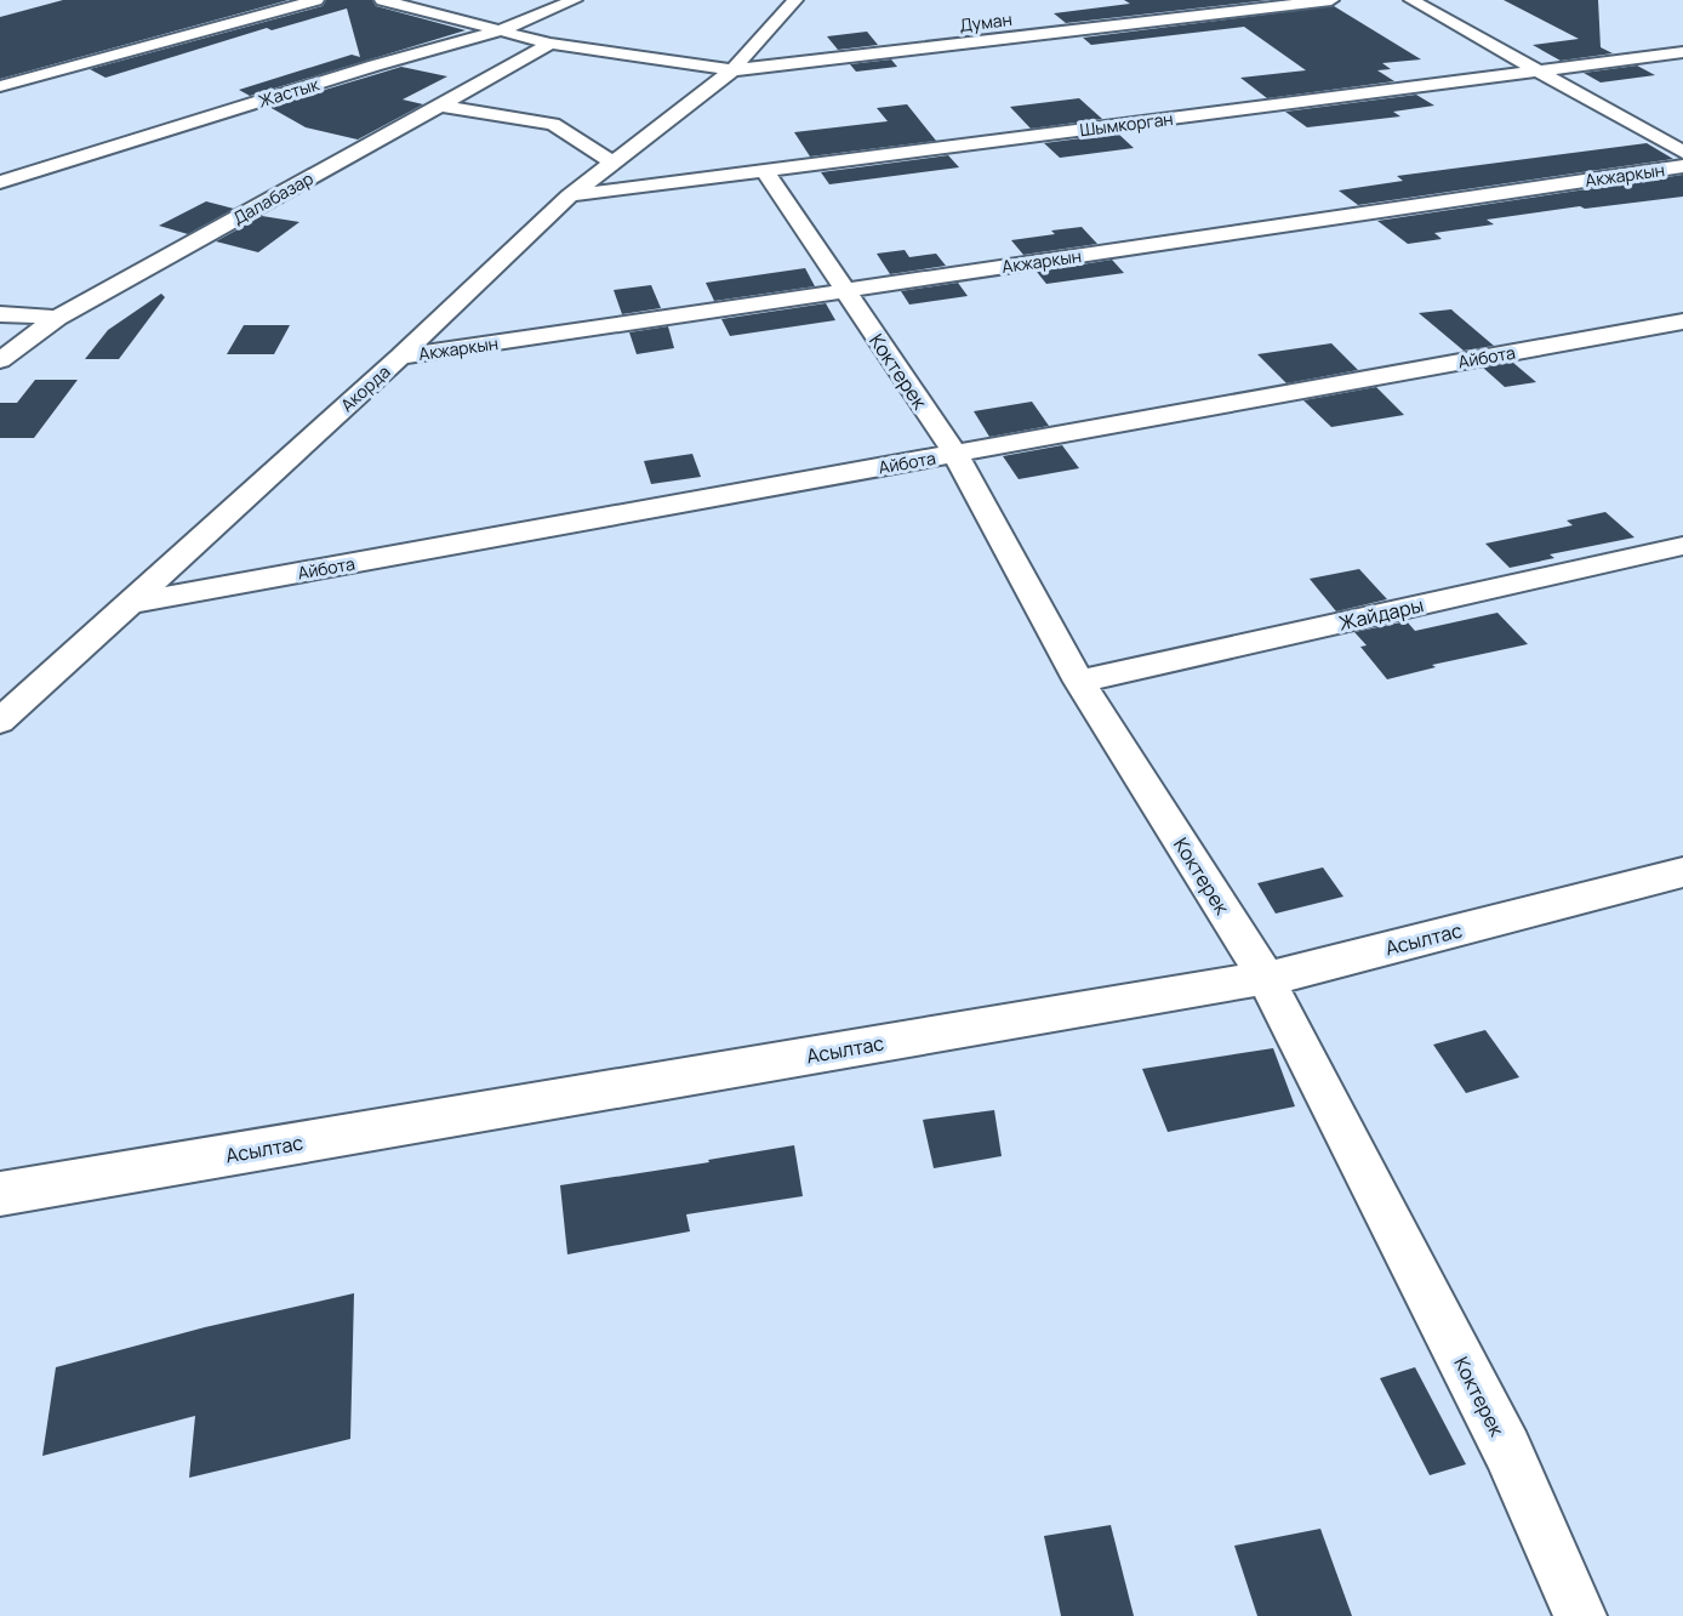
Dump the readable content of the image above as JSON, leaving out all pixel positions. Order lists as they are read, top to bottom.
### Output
{
  "streets": {
    "street": [
      "Думан",
      "Жастык",
      "Шымкорган",
      "Акжаркын",
      "Далабазар",
      "Айбота",
      "Коктерек",
      "Акорда",
      "Жайдары",
      "Асылтас"
    ]
  },
  "crossings": [
    ["Думан", "Жастык"],
    ["Думан", "Далабазар"],
    ["Думан", "Акорда"],
    ["Шымкорган", "Коктерек"],
    ["Шымкорган", "Акорда"],
    ["Акжаркын", "Коктерек"],
    ["Акжаркын", "Акорда"],
    ["Айбота", "Коктерек"],
    ["Айбота", "Акорда"],
    ["Коктерек", "Жайдары"],
    ["Коктерек", "Асылтас"]
  ]
}
